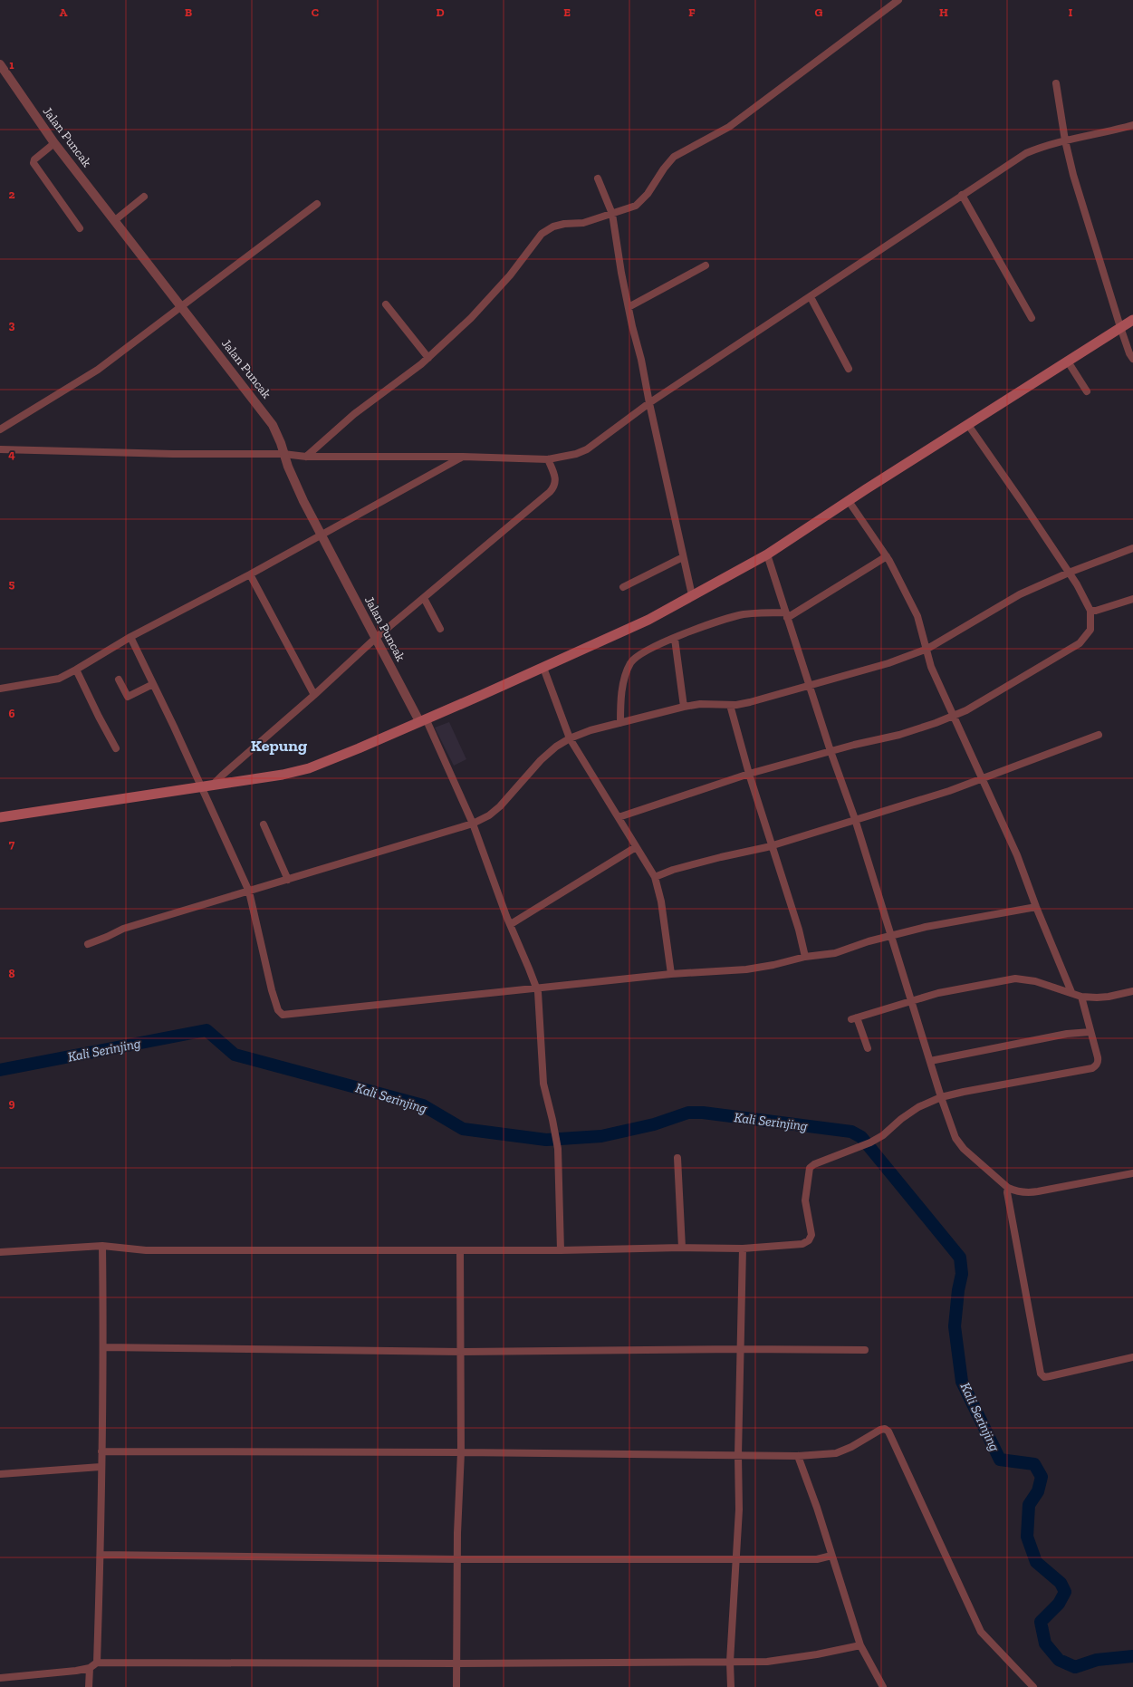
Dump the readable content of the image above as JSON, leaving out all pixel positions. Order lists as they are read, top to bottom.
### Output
{
  "streets": {
    "street": ["Jalan Puncak"]
  },
  "districts": ["Kepung"],
  "water": ["Kali Serinjing"],
  "grid": {
    "columns": [
      "A",
      "B",
      "C",
      "D",
      "E",
      "F",
      "G",
      "H",
      "I"
    ],
    "rows": [
      "1",
      "2",
      "3",
      "4",
      "5",
      "6",
      "7",
      "8",
      "9"
    ]
  }
}
